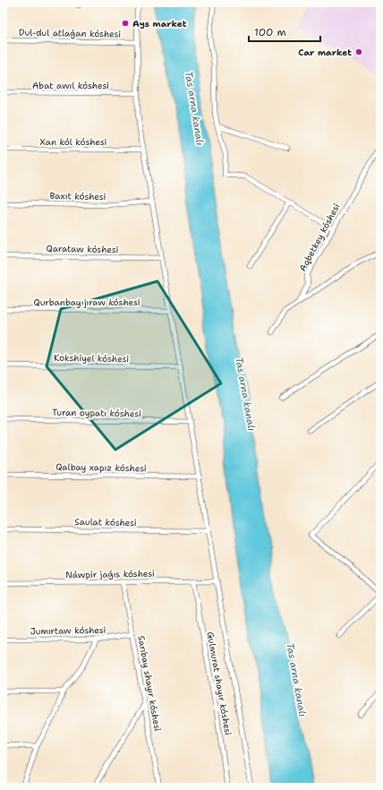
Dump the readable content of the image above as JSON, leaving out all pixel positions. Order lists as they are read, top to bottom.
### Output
{
  "streets": {
    "street": [
      "Dul-dul atlaǵan kóshesi",
      "Abat awıl kóshesi",
      "Xan kól kóshesi",
      "Baxıt kóshesi",
      "Aqbetkey kóshesi",
      "Qarataw kóshesi",
      "Qurbanbay jıraw kóshesi",
      "Kokshiyel kóshesi",
      "Turan oypatı kóshesi",
      "Qalbay xapız kóshesi",
      "Saulat kóshesi",
      "Náwpir jaǵıs kóshesi",
      "Jumırtaw kóshesi",
      "Sarıbay shayır kóshesi",
      "Gulmurat shayır kóshesi"
    ]
  },
  "crossings": [
    ["Náwpir jaǵıs kóshesi", "Sarıbay shayır kóshesi"],
    ["Náwpir jaǵıs kóshesi", "Gulmurat shayır kóshesi"],
    ["Jumırtaw kóshesi", "Sarıbay shayır kóshesi"]
  ],
  "water": ["Tas arna kanalı"],
  "places": ["Ays market", "Car market"],
  "scale_bar": "100 m"
}
